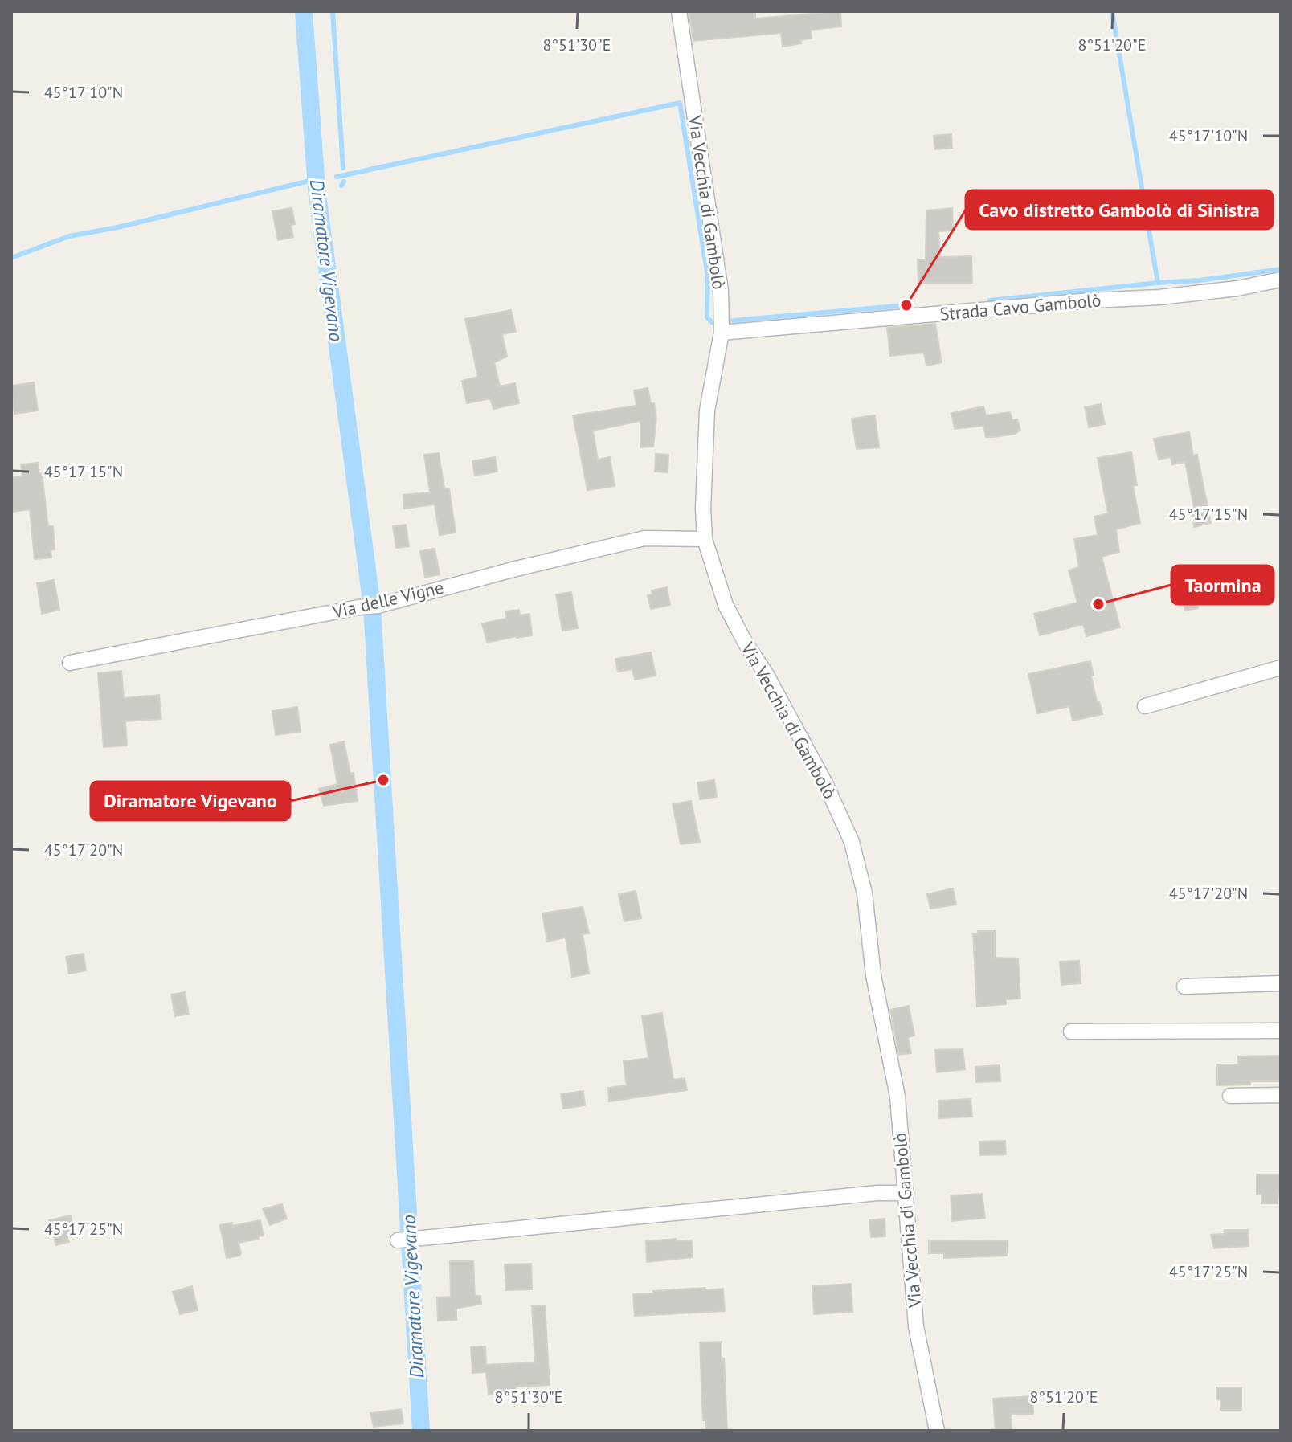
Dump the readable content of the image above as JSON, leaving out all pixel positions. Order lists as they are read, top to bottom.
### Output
{
  "streets": {
    "street": ["Via Vecchia di Gambolò", "Strada Cavo Gambolò", "Via delle Vigne"]
  },
  "crossings": [
    ["Via Vecchia di Gambolò", "Strada Cavo Gambolò"],
    ["Via Vecchia di Gambolò", "Via delle Vigne"]
  ],
  "water": ["Diramatore Vigevano"],
  "places": ["Cavo distretto Gambolò di Sinistra", "Taormina", "Diramatore Vigevano"],
  "coordinates": [
    "8°51'30\"E",
    "8°51'20\"E",
    "45°17'10\"N",
    "45°17'15\"N",
    "45°17'20\"N",
    "45°17'25\"N"
  ]
}
